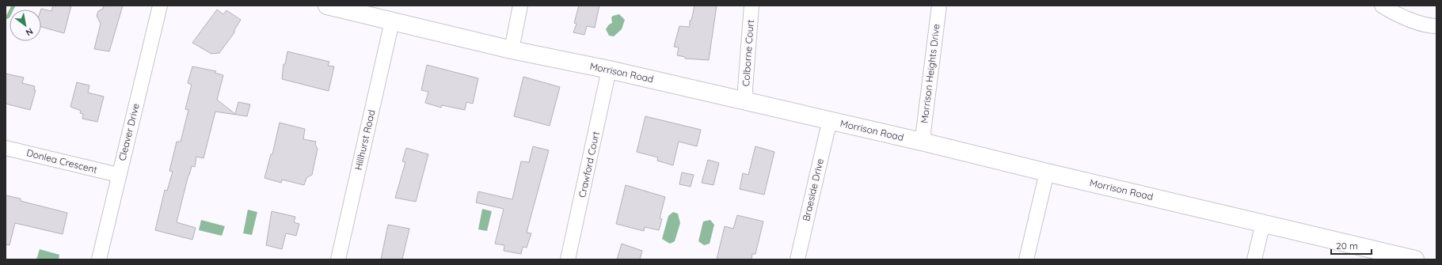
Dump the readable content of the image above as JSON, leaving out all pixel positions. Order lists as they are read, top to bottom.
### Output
{
  "streets": {
    "street": [
      "Colborne Court",
      "Morrison Road",
      "Morrison Heights Drive",
      "Cleaver Drive",
      "Hillhurst Road",
      "Donlea Crescent",
      "Crawford Court",
      "Braeside Drive"
    ]
  },
  "crossings": [
    ["Colborne Court", "Morrison Road"],
    ["Morrison Road", "Morrison Heights Drive"],
    ["Morrison Road", "Hillhurst Road"],
    ["Morrison Road", "Crawford Court"],
    ["Morrison Road", "Braeside Drive"],
    ["Cleaver Drive", "Donlea Crescent"]
  ],
  "scale_bar": "20 m",
  "north": "bottom right"
}
